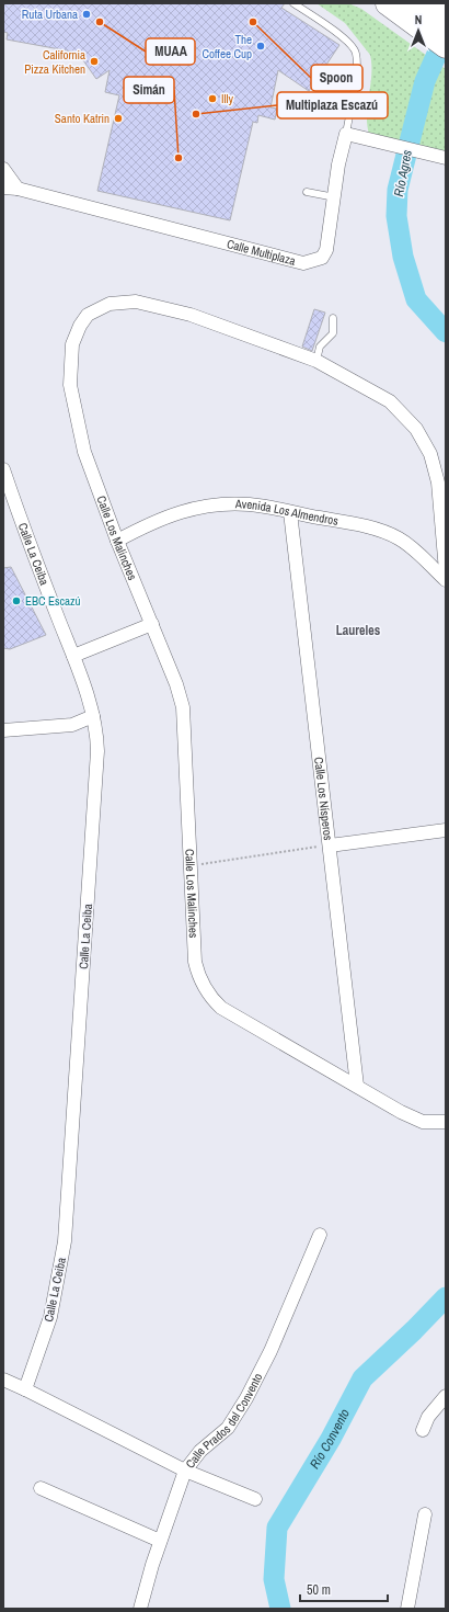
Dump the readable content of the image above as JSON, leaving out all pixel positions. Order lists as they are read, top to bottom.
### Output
{
  "streets": {
    "street": [
      "Calle Multiplaza",
      "Avenida Los Almendros",
      "Calle Los Malinches",
      "Calle La Ceiba",
      "Calle Los Nísperos",
      "Calle Prados del Convento"
    ]
  },
  "crossings": [
    ["Avenida Los Almendros", "Calle Los Malinches"],
    ["Avenida Los Almendros", "Calle Los Nísperos"],
    ["Calle Los Malinches", "Calle Los Nísperos"]
  ],
  "districts": ["Laureles"],
  "water": ["Río Agres", "Río Convento"],
  "places": [
    "Ruta Urbana",
    "MUAA",
    "Spoon",
    "The Coffee Cup",
    "California Pizza Kitchen",
    "Illy",
    "Multiplaza Escazú",
    "Santo Katrin",
    "Simán",
    "EBC Escazú"
  ],
  "scale_bar": "50 m",
  "north": "top"
}
